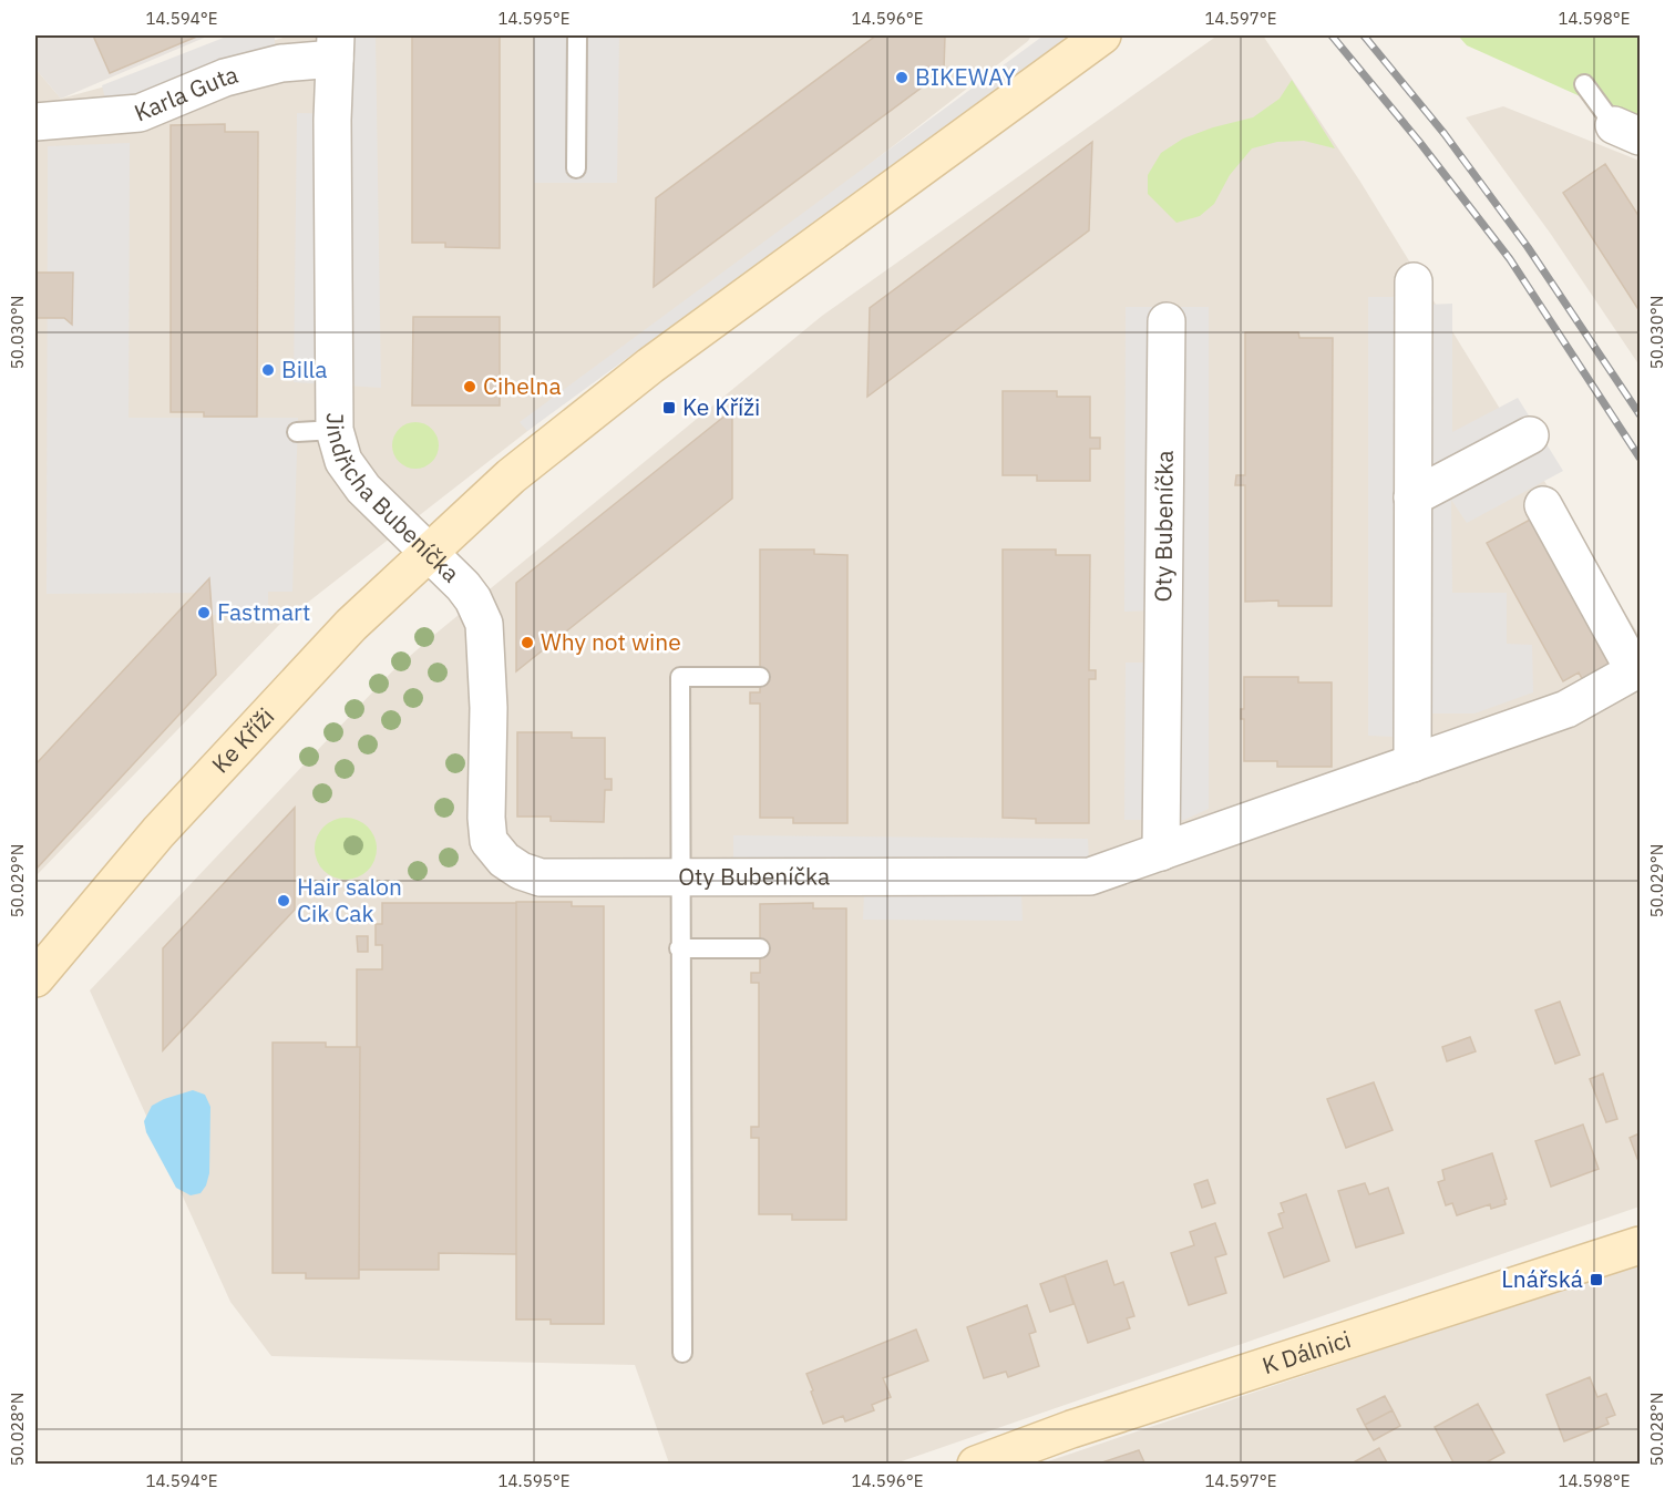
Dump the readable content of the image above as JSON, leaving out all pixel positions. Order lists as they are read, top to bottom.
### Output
{
  "streets": {
    "street": [
      "Karla Guta",
      "Jindřicha Bubeníčka",
      "Oty Bubeníčka",
      "Ke Kříži",
      "K Dálnici"
    ]
  },
  "crossings": [
    ["Karla Guta", "Jindřicha Bubeníčka"],
    ["Jindřicha Bubeníčka", "Oty Bubeníčka"],
    ["Jindřicha Bubeníčka", "Ke Kříži"]
  ],
  "places": {
    "other": [
      "BIKEWAY",
      "Billa",
      "Cihelna",
      "Fastmart",
      "Why not wine",
      "Hair salon Cik Cak"
    ],
    "transit": ["Ke Kříži", "Lnářská"]
  },
  "coordinates": [
    "14.594°E",
    "14.595°E",
    "14.596°E",
    "14.597°E",
    "14.598°E",
    "50.030°N",
    "50.029°N",
    "50.028°N"
  ]
}
